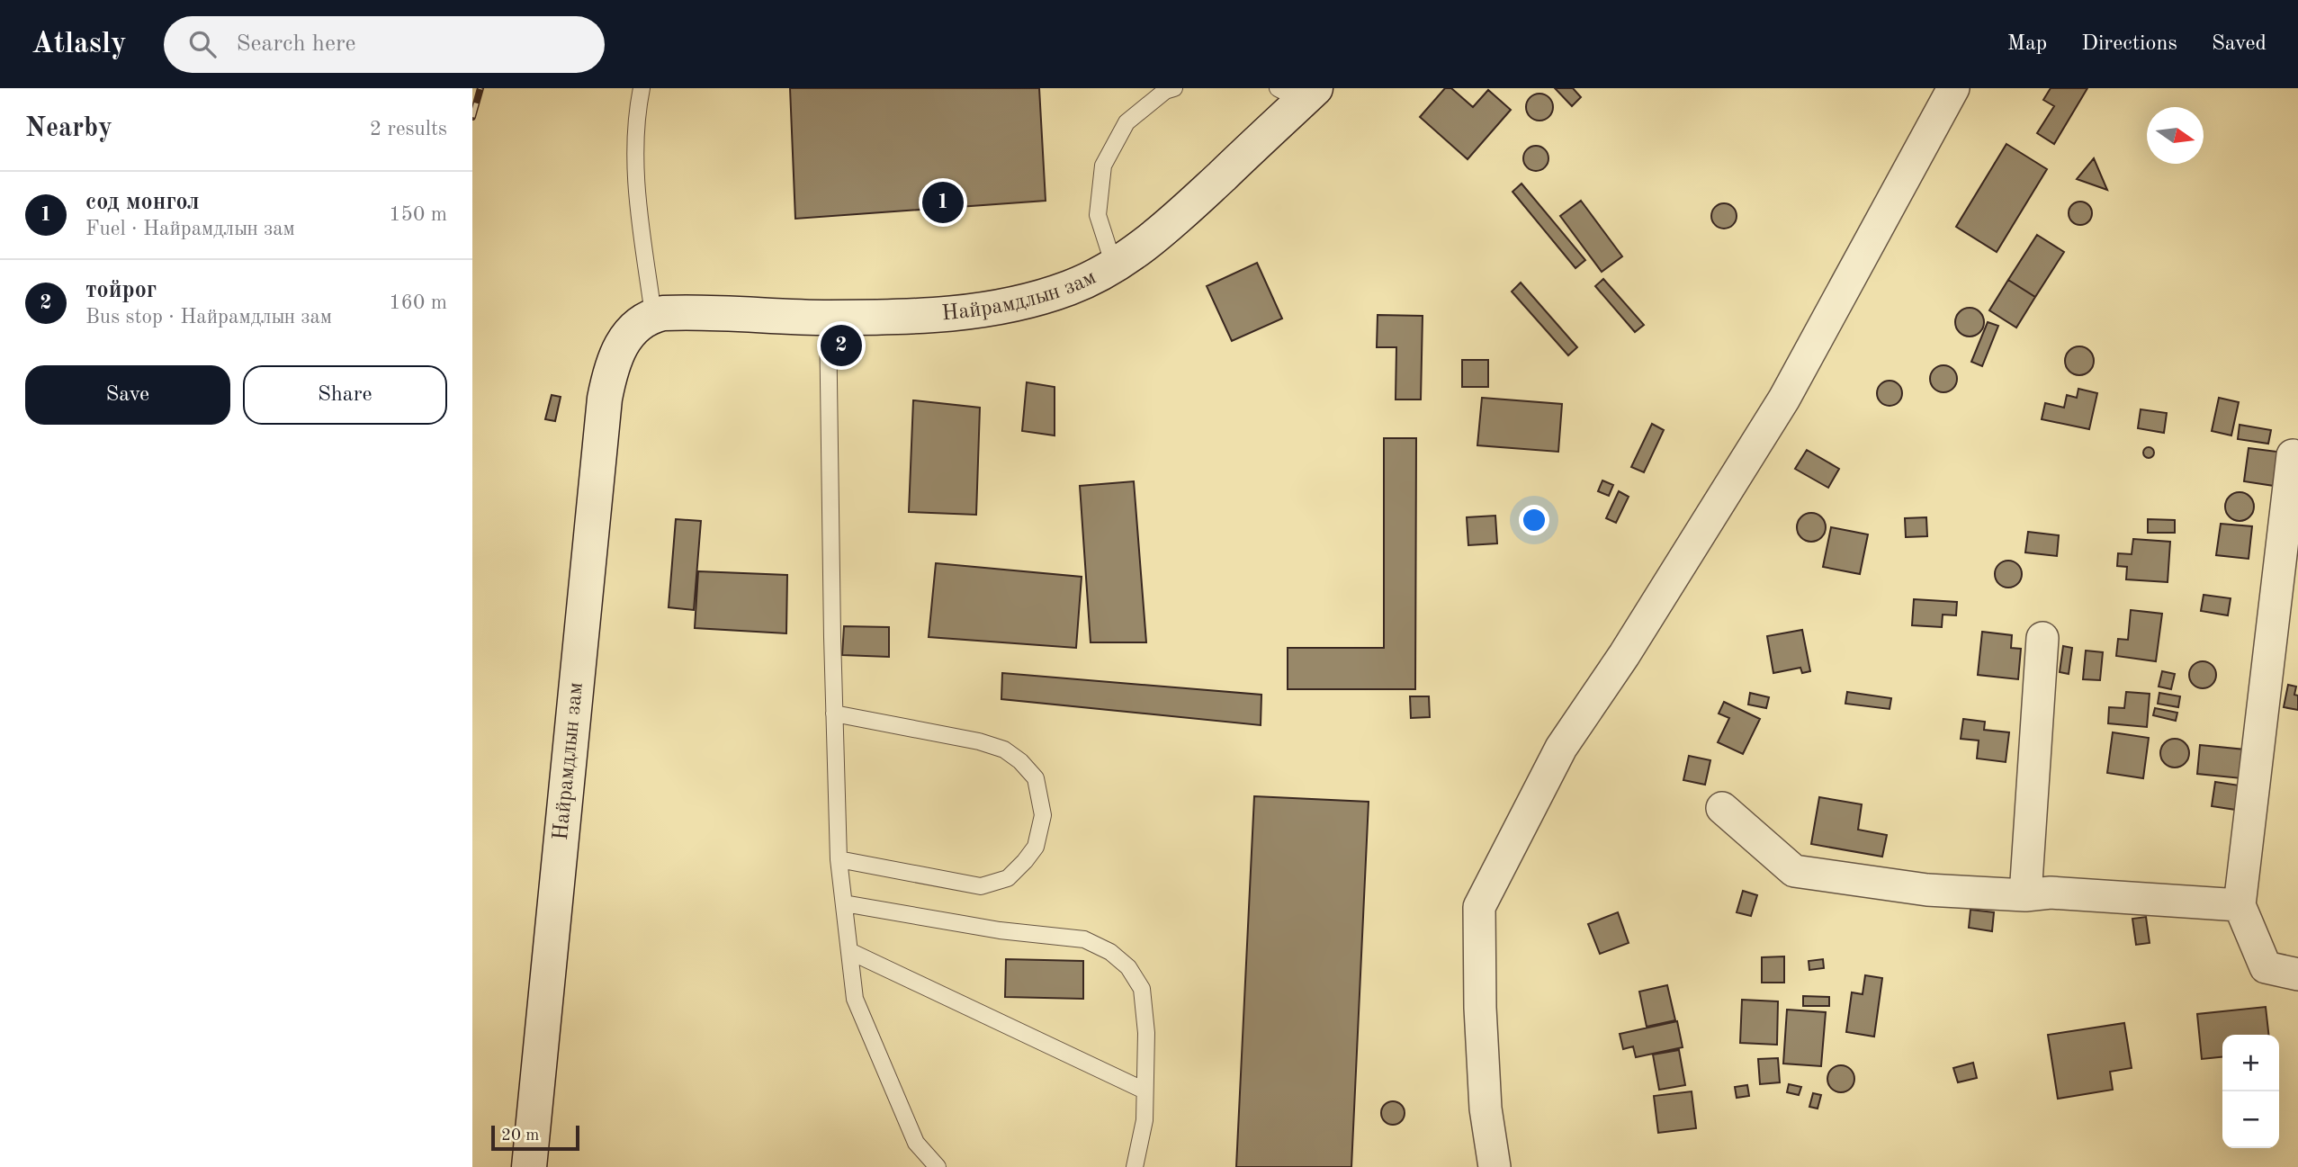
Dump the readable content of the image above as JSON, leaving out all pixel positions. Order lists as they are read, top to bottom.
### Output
{
  "streets": {
    "main road": ["Найрамдлын зам"]
  },
  "scale_bar": "20 m",
  "north": "right",
  "page": {
    "header": "Atlasly",
    "search": "Search here",
    "nav": ["Map", "Directions", "Saved"],
    "heading": ["Nearby", "2 results"],
    "list": [
      {
        "mark": "1",
        "name": "сод монгол",
        "note": "Fuel · Найрамдлын зам",
        "value": "150 m"
      },
      {
        "mark": "2",
        "name": "тойрог",
        "note": "Bus stop · Найрамдлын зам",
        "value": "160 m"
      }
    ],
    "pins": ["1", "2"],
    "buttons": ["Save", "Share"],
    "map_buttons": ["+", "−"],
    "scale": "20 m"
  }
}
